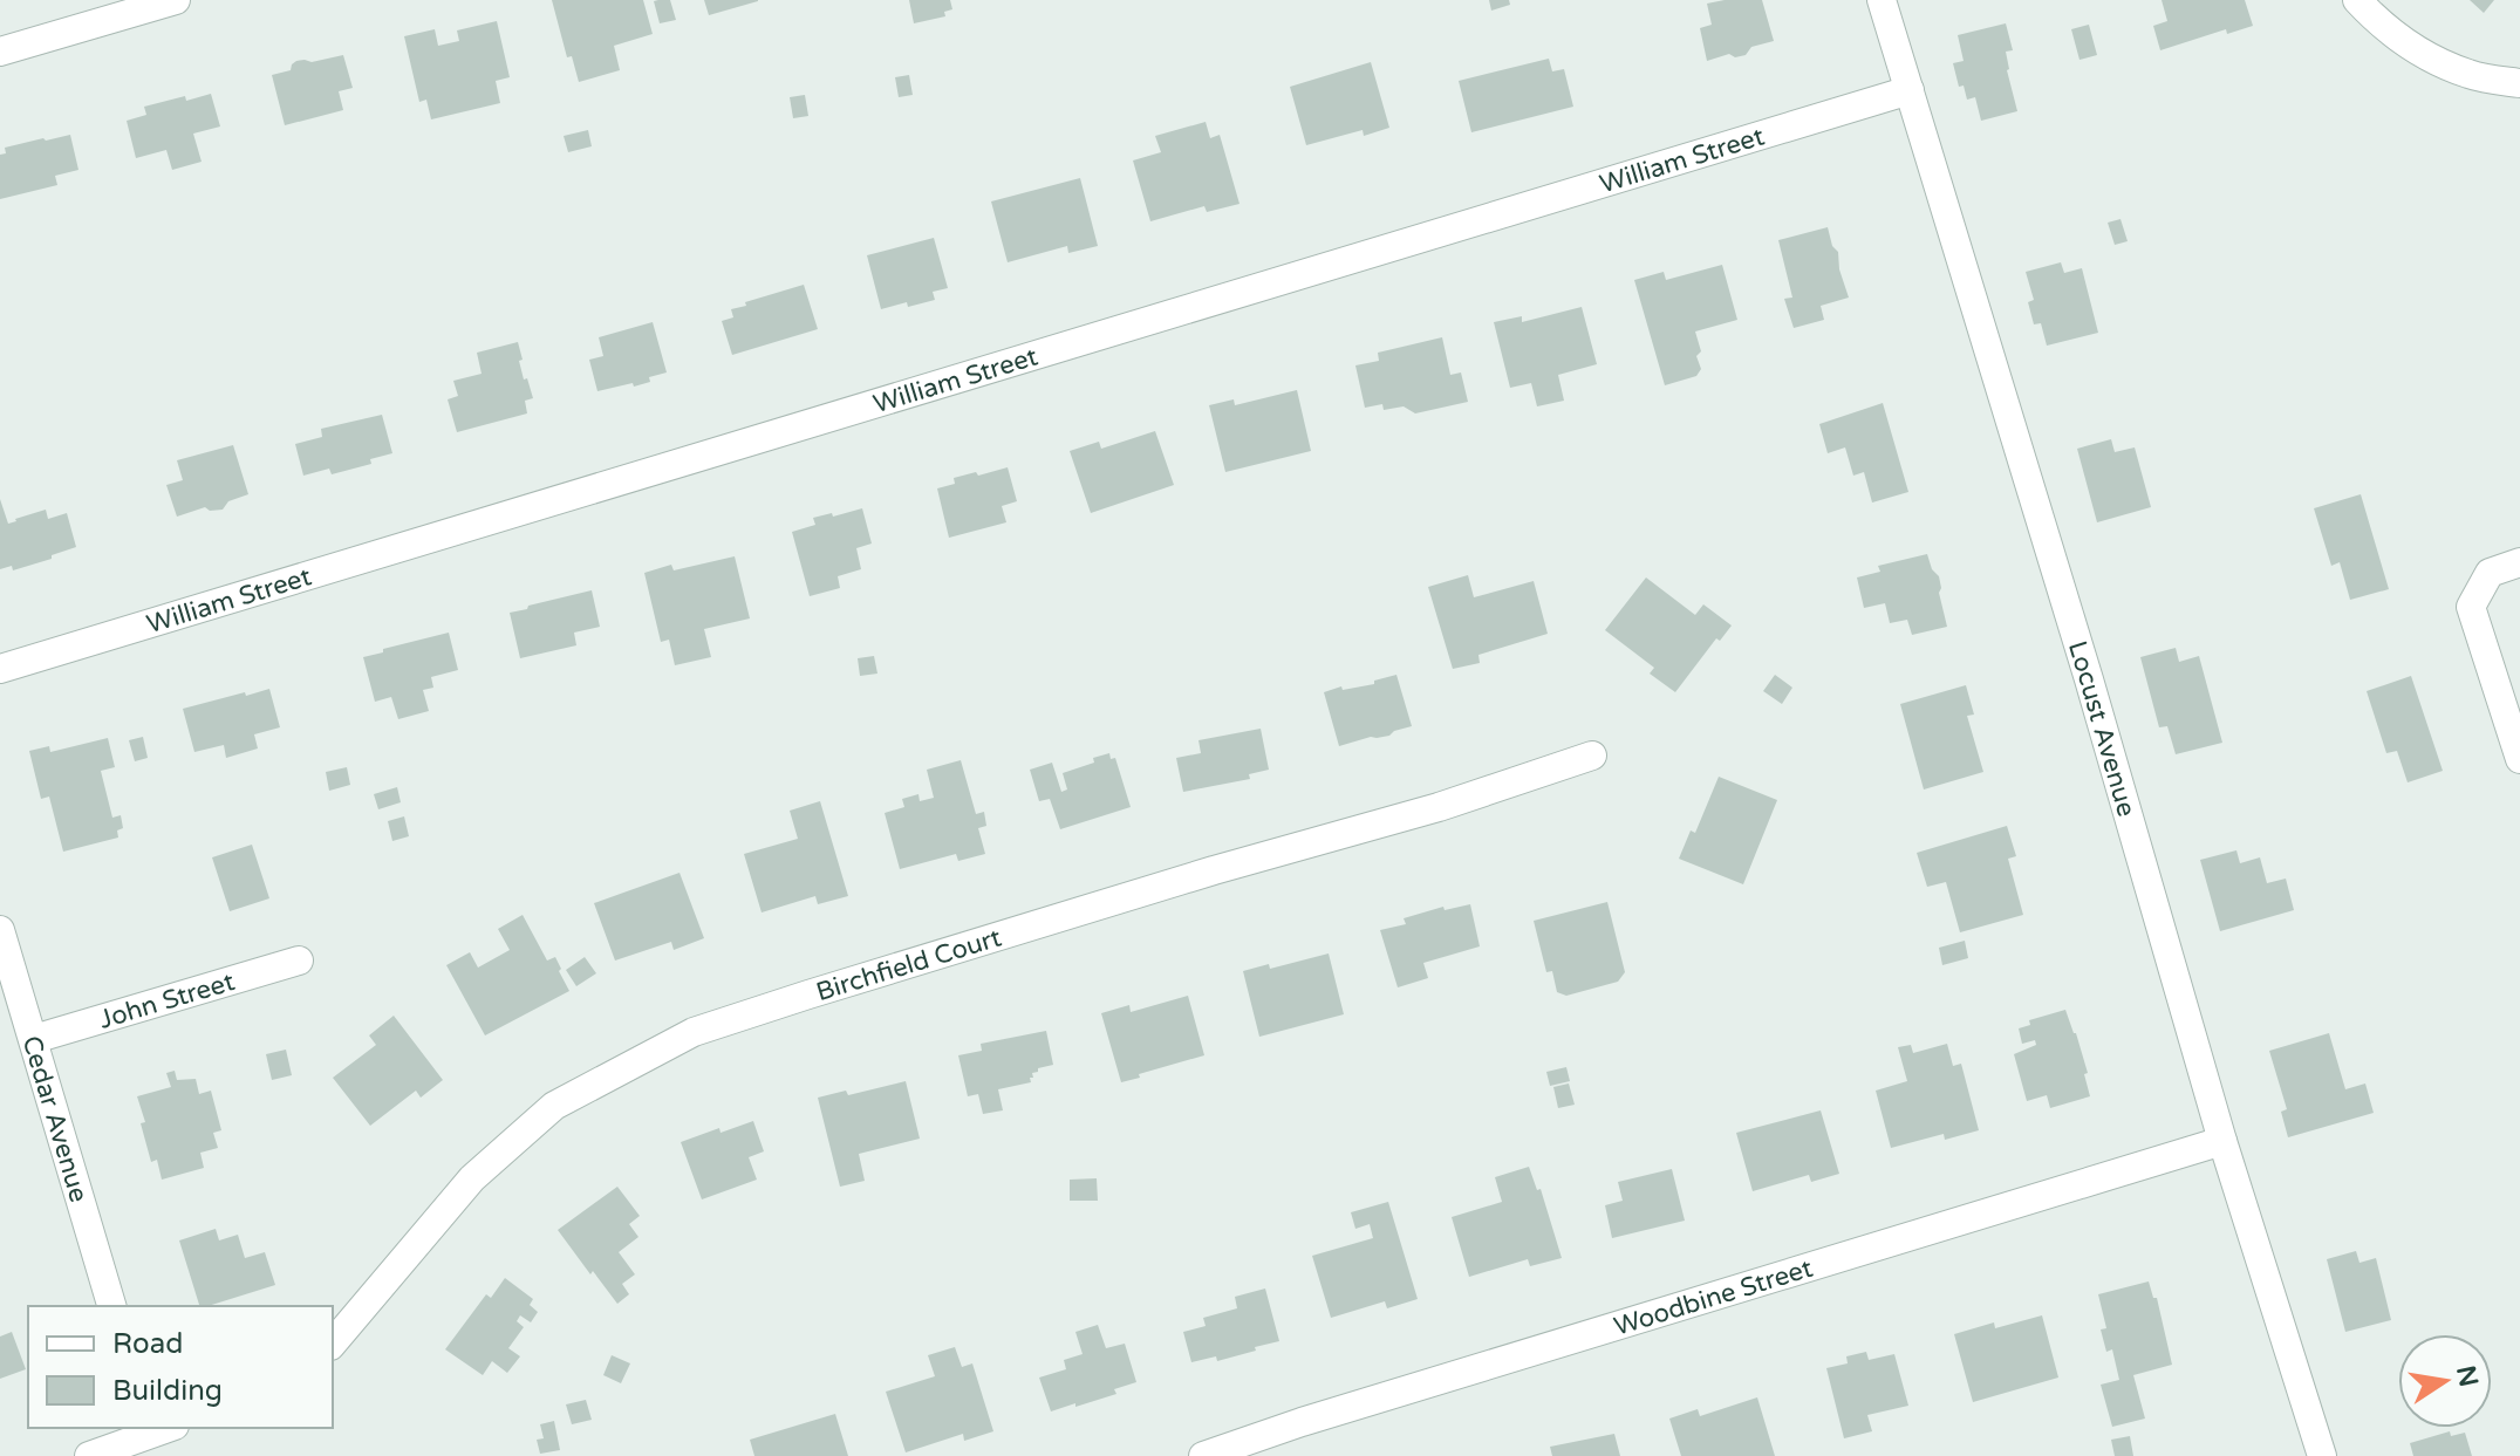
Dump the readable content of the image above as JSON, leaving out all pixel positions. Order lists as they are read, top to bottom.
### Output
{
  "streets": {
    "street": [
      "William Street",
      "Locust Avenue",
      "Birchfield Court",
      "John Street",
      "Cedar Avenue",
      "Woodbine Street"
    ]
  },
  "crossings": [
    ["William Street", "Locust Avenue"],
    ["Locust Avenue", "Woodbine Street"],
    ["John Street", "Cedar Avenue"]
  ],
  "legend": ["Road", "Building"],
  "north": "right"
}
